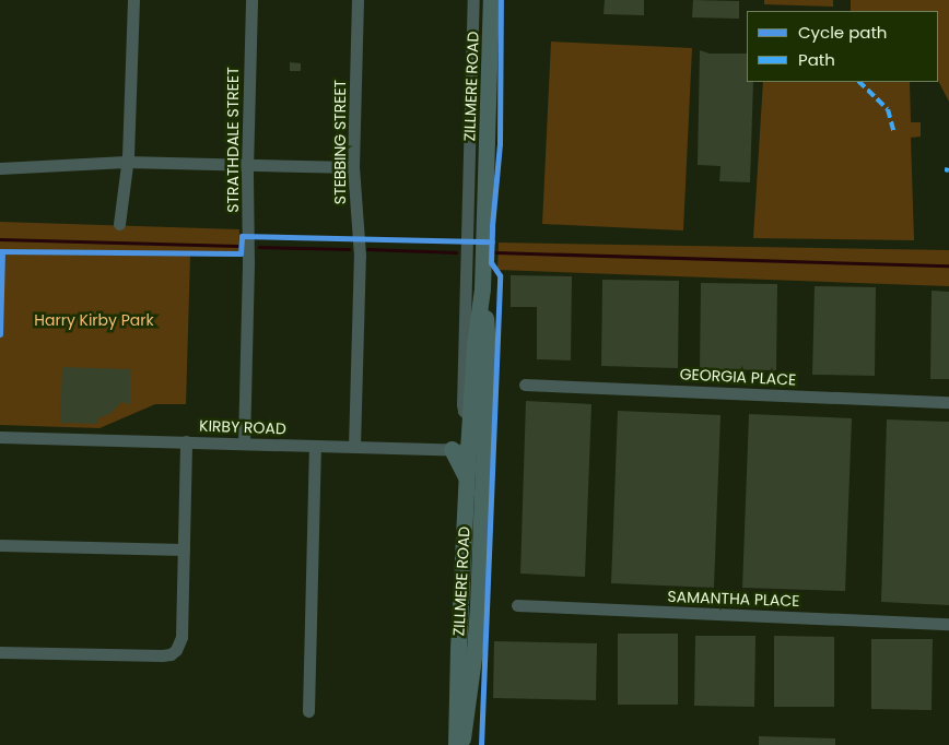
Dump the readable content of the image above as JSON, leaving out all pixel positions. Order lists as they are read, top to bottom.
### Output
{
  "streets": {
    "main road": ["ZILLMERE ROAD"],
    "street": [
      "STRATHDALE STREET",
      "STEBBING STREET",
      "GEORGIA PLACE",
      "KIRBY ROAD",
      "SAMANTHA PLACE"
    ]
  },
  "crossings": [
    ["ZILLMERE ROAD", "KIRBY ROAD"],
    ["STRATHDALE STREET", "KIRBY ROAD"],
    ["STEBBING STREET", "KIRBY ROAD"]
  ],
  "parks": ["Harry Kirby Park"],
  "legend": ["Cycle path", "Path"]
}
